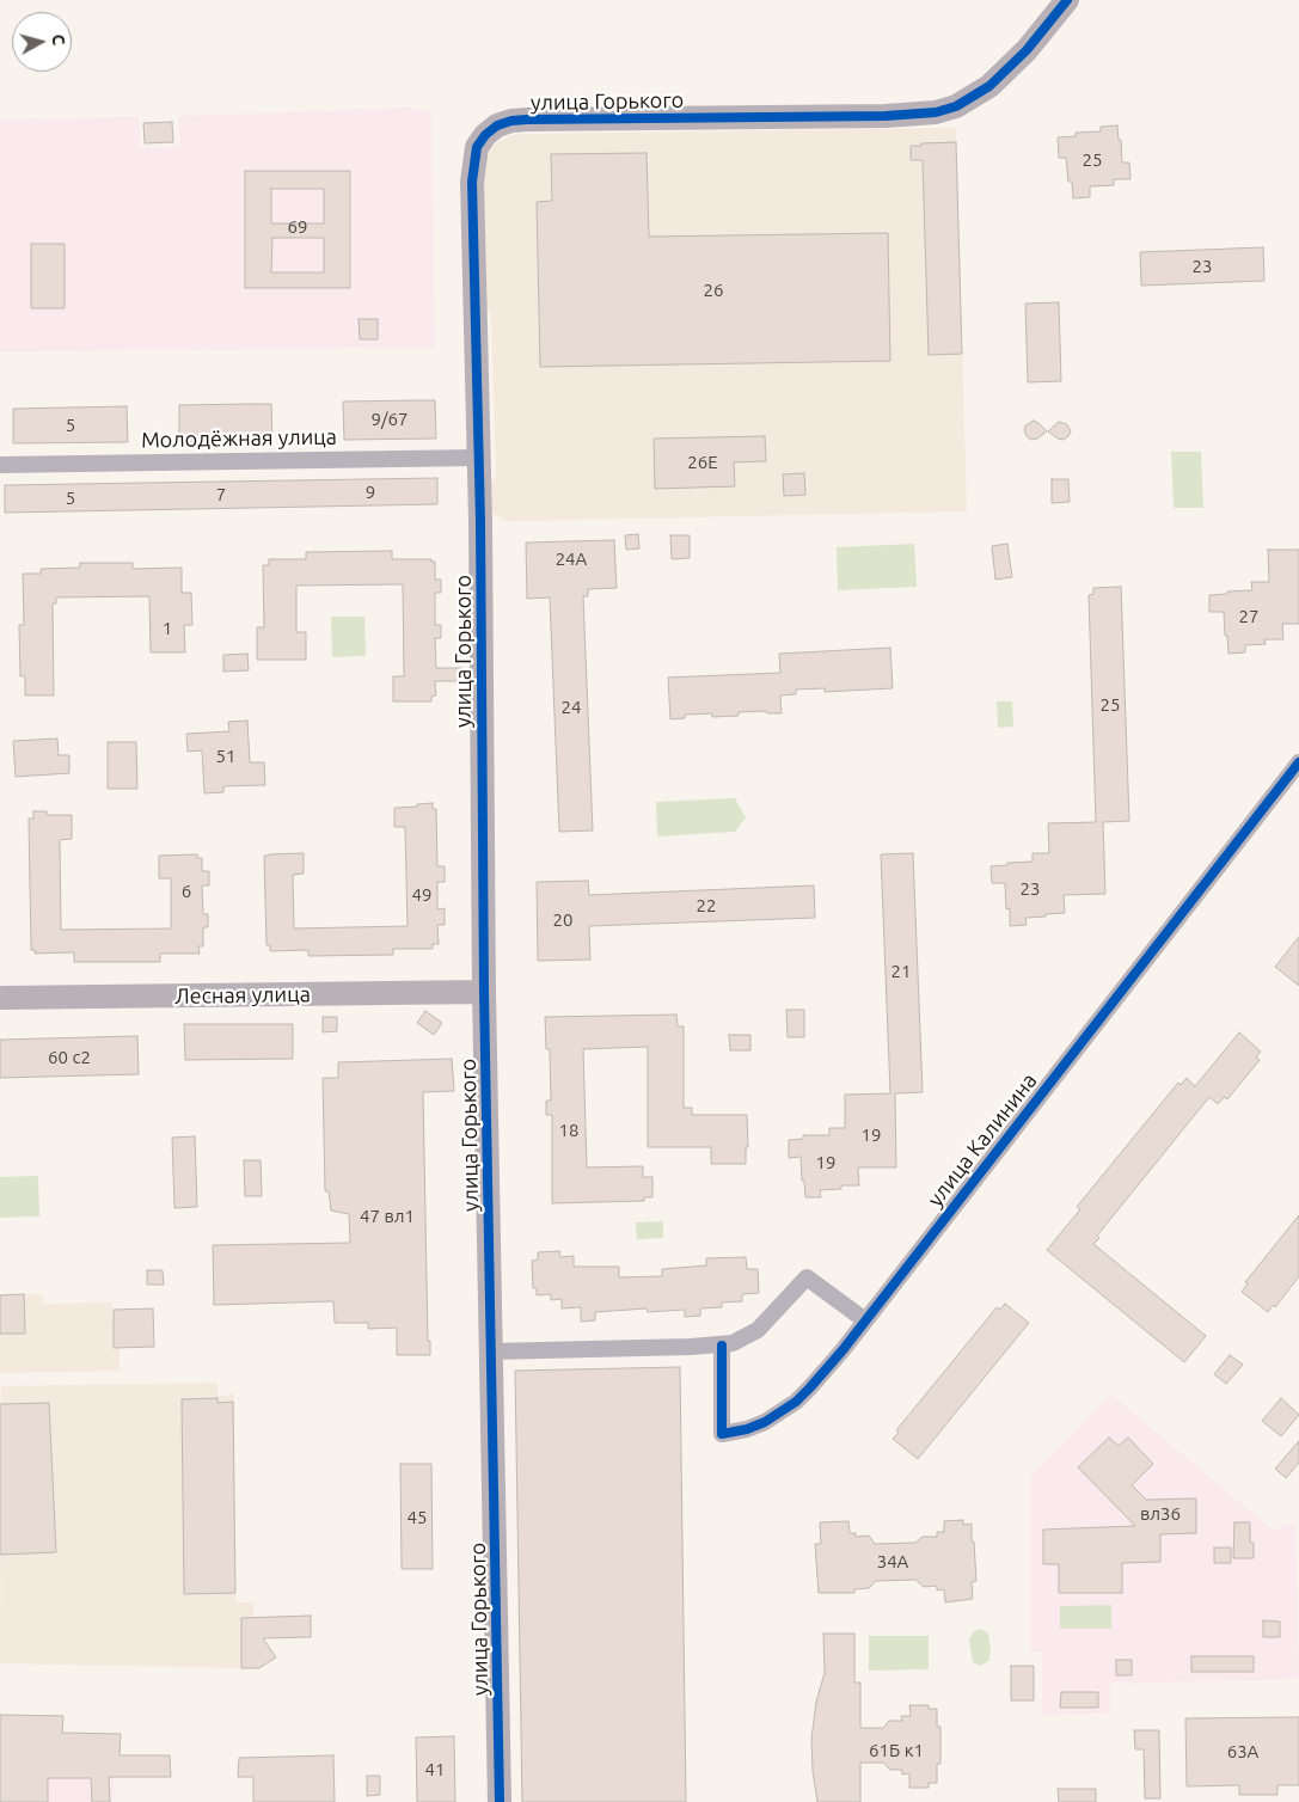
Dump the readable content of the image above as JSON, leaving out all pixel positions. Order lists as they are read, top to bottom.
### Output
{
  "streets": {
    "street": [
      "улица Горького",
      "Молодёжная улица",
      "Лесная улица",
      "улица Калинина"
    ]
  },
  "crossings": [
    ["улица Горького", "Молодёжная улица"],
    ["улица Горького", "Лесная улица"]
  ],
  "house_numbers": [
    "25",
    "69",
    "23",
    "26",
    "9/67",
    "5",
    "26Е",
    "9",
    "7",
    "5",
    "24А",
    "27",
    "1",
    "25",
    "24",
    "51",
    "23",
    "6",
    "49",
    "22",
    "20",
    "21",
    "60 с2",
    "18",
    "19",
    "19",
    "47 вл1",
    "вл36",
    "45",
    "34А",
    "61Б к1",
    "63А",
    "41"
  ],
  "north": "right"
}
